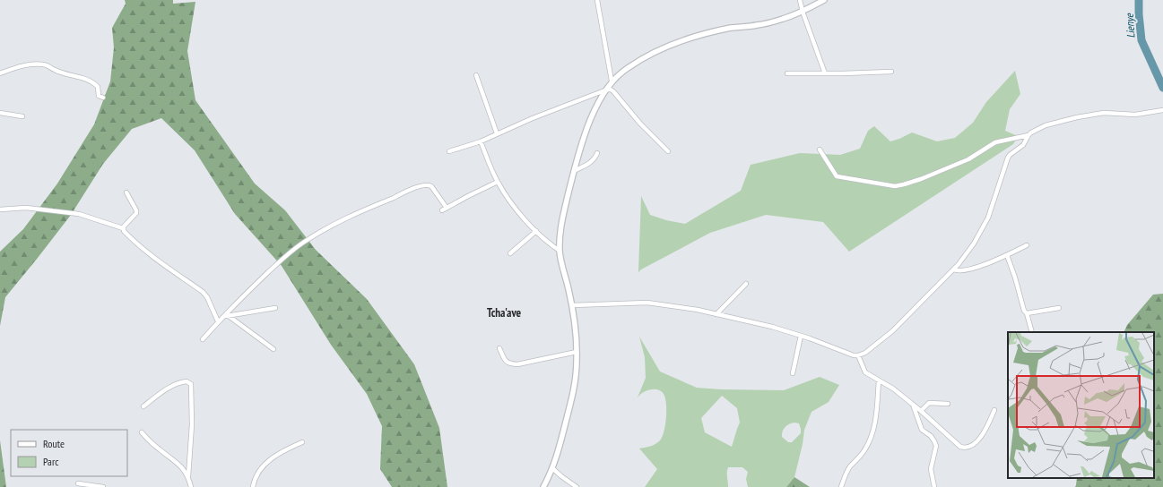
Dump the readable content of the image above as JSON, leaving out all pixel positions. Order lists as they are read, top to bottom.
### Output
{
  "districts": ["Tcha'ave"],
  "water": ["Lienye"],
  "legend": ["Route", "Parc"]
}
